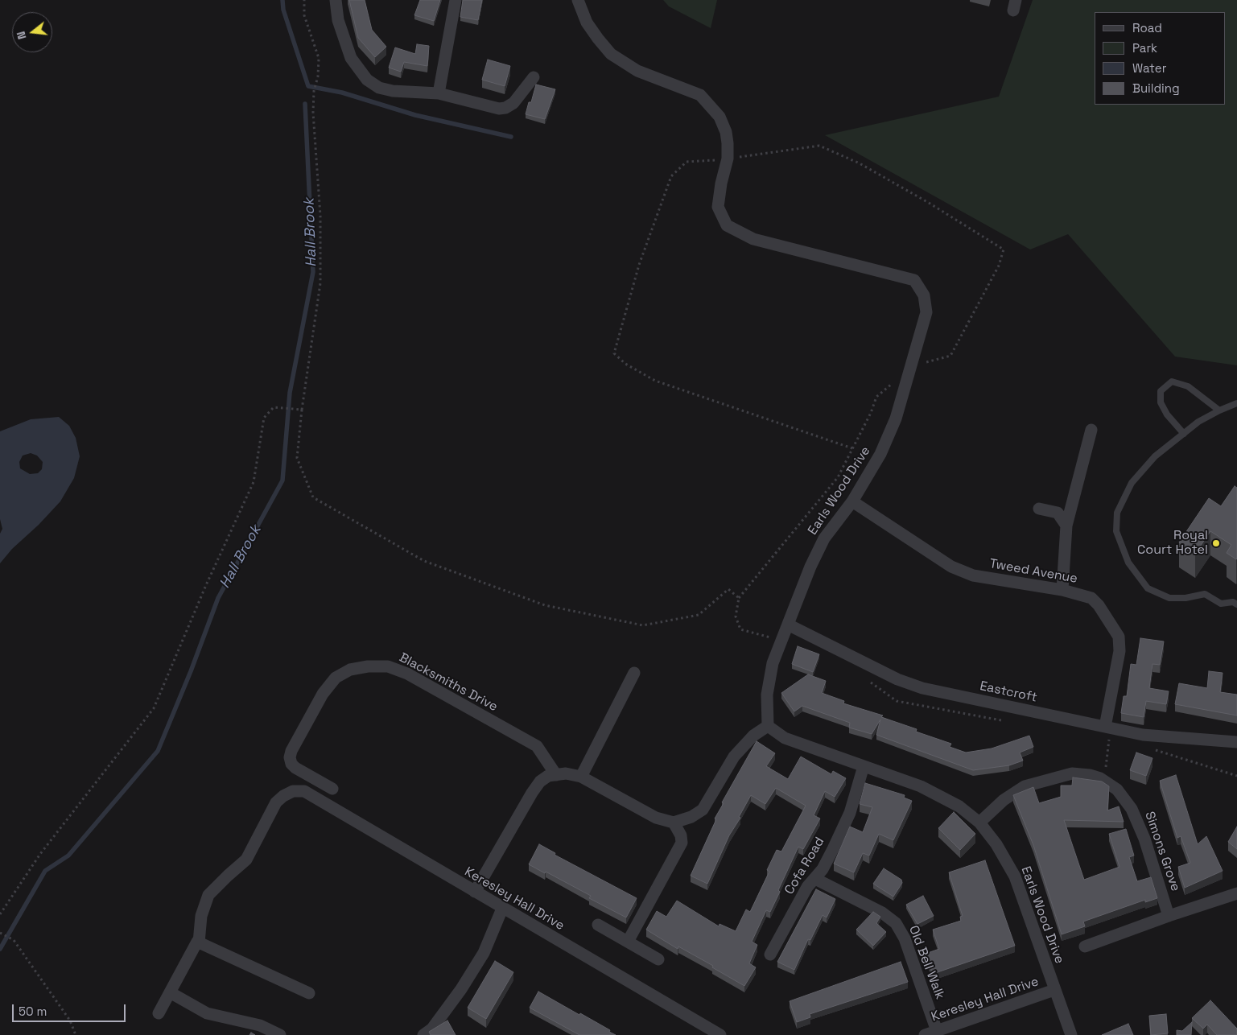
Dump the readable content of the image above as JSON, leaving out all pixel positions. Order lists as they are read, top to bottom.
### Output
{
  "streets": {
    "street": [
      "Earls Wood Drive",
      "Tweed Avenue",
      "Blacksmiths Drive",
      "Eastcroft",
      "Simons Grove",
      "Cofa Road",
      "Keresley Hall Drive",
      "Old Bell Walk"
    ]
  },
  "crossings": [
    ["Earls Wood Drive", "Tweed Avenue"],
    ["Earls Wood Drive", "Eastcroft"],
    ["Earls Wood Drive", "Simons Grove"],
    ["Earls Wood Drive", "Cofa Road"],
    ["Earls Wood Drive", "Keresley Hall Drive"],
    ["Tweed Avenue", "Eastcroft"],
    ["Cofa Road", "Old Bell Walk"],
    ["Keresley Hall Drive", "Old Bell Walk"]
  ],
  "water": ["Hall Brook"],
  "places": ["Royal Court Hotel"],
  "legend": [
    "Road",
    "Park",
    "Water",
    "Building"
  ],
  "scale_bar": "50 m",
  "north": "left"
}
